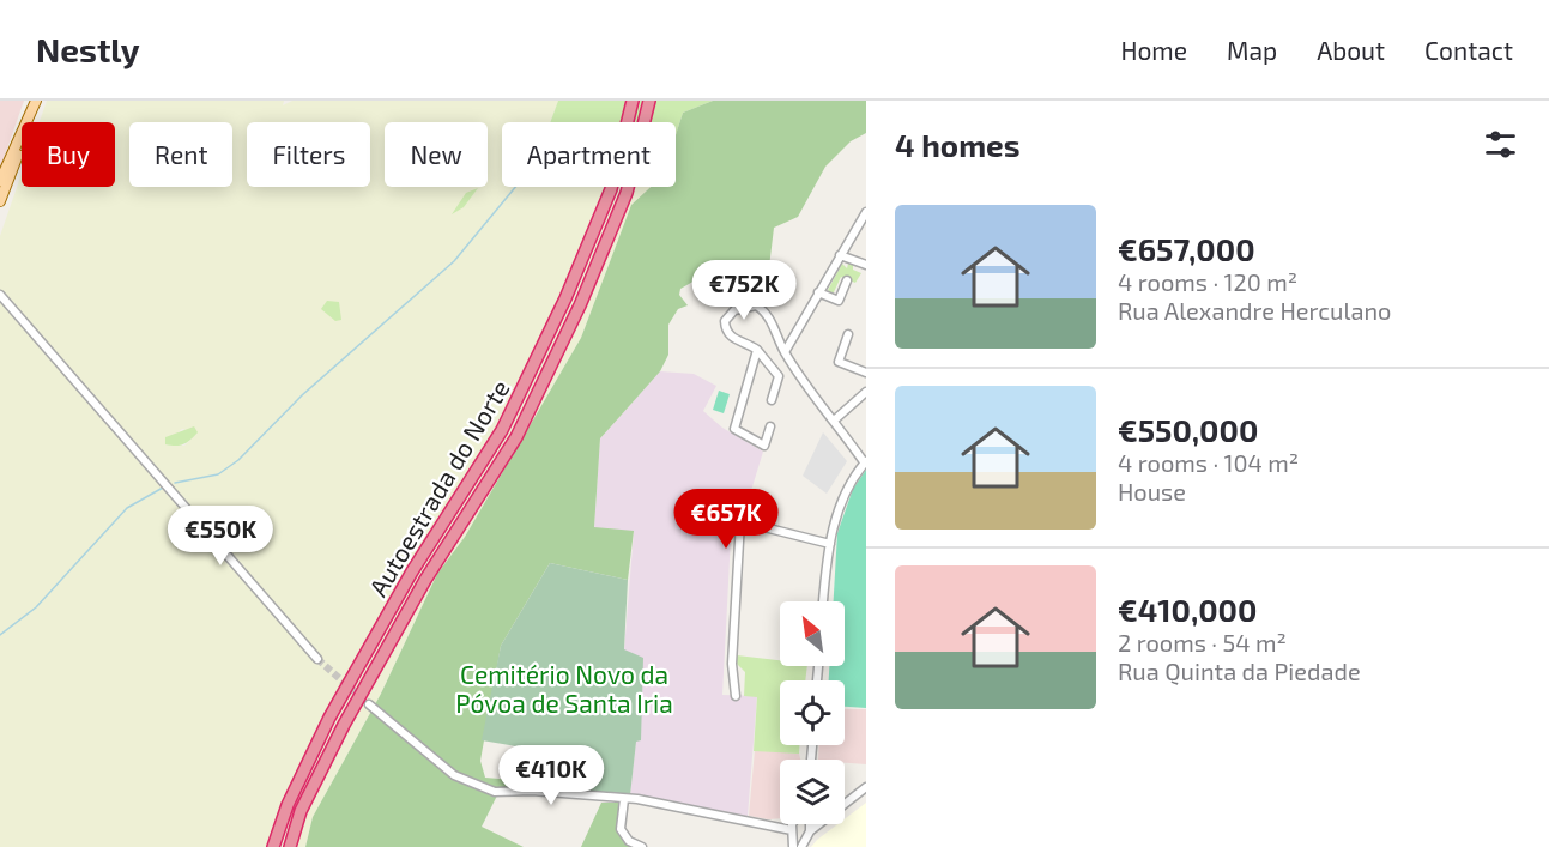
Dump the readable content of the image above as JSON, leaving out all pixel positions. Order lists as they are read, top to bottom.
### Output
{
  "streets": {
    "highway": ["Autoestrada do Norte"]
  },
  "parks": ["Cemitério Novo da Póvoa de Santa Iria"],
  "north": "top left",
  "page": {
    "header": "Nestly",
    "nav": [
      "Home",
      "Map",
      "About",
      "Contact"
    ],
    "heading": "4 homes",
    "chip": [
      "Buy",
      "Rent",
      "Filters",
      "New",
      "Apartment"
    ],
    "list": [
      {
        "name": "€657,000",
        "note": "4 rooms · 120 m² · Rua Alexandre Herculano"
      },
      {
        "name": "€550,000",
        "note": "4 rooms · 104 m² · House"
      },
      {
        "name": "€410,000",
        "note": "2 rooms · 54 m² · Rua Quinta da Piedade"
      }
    ],
    "price": [
      "€752K",
      "€657K",
      "€550K",
      "€410K"
    ]
  }
}
